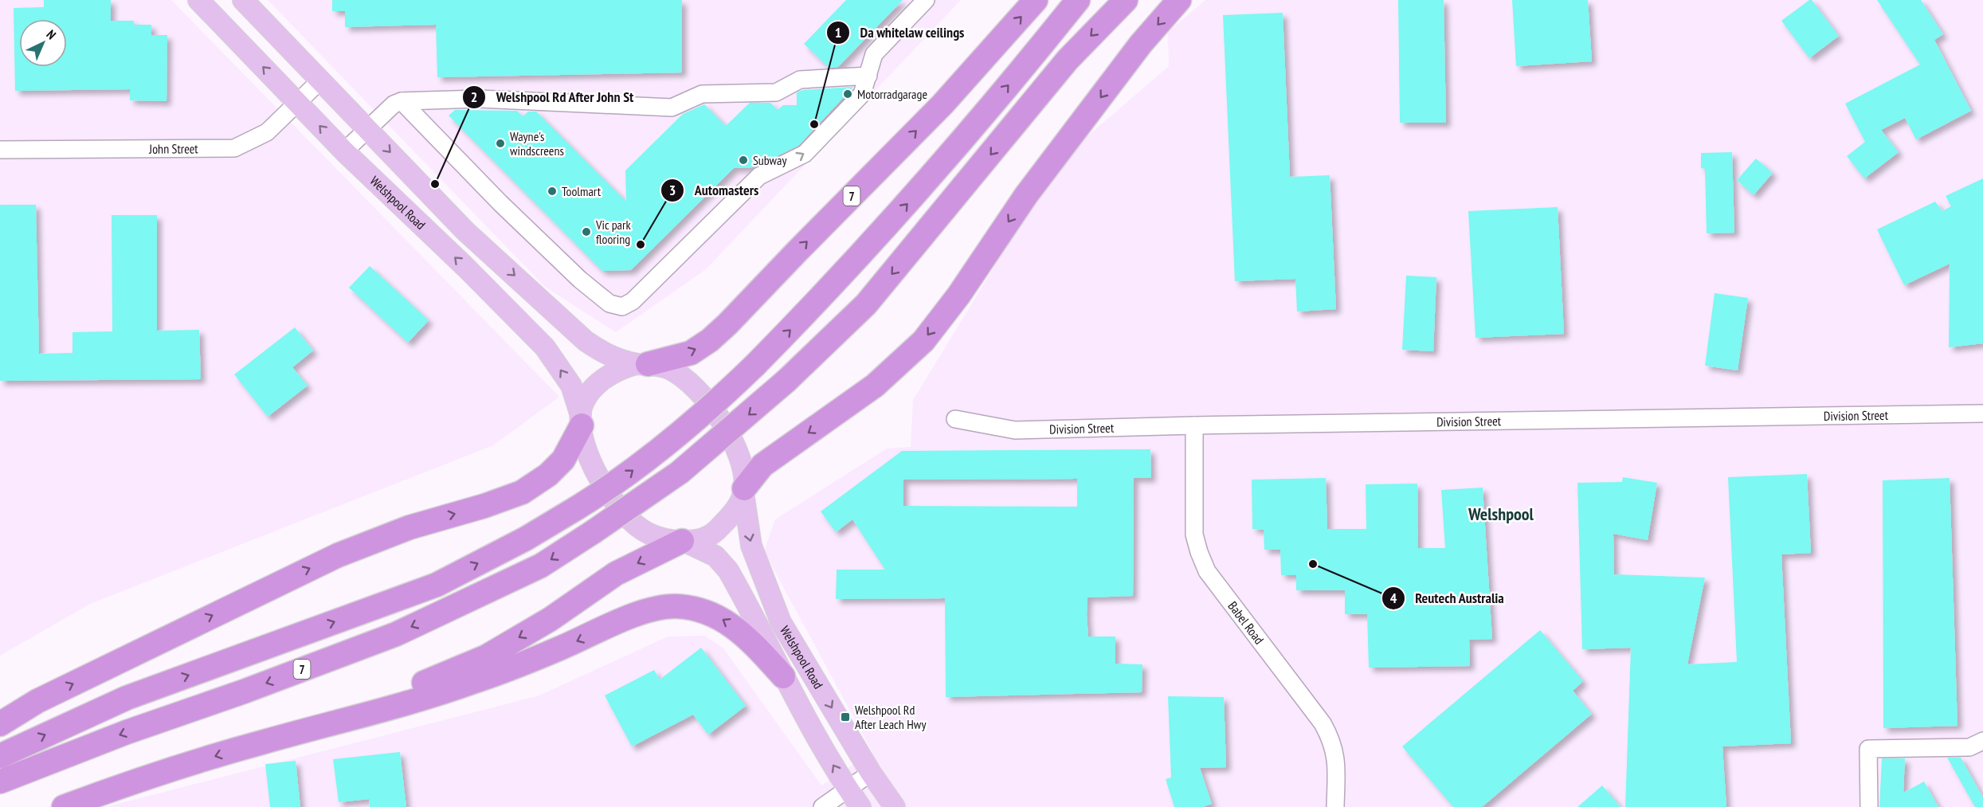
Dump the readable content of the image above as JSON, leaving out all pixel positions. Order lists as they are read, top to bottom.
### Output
{
  "streets": {
    "highway": ["7"],
    "main road": ["Welshpool Road"],
    "street": ["John Street", "Division Street", "Babel Road"]
  },
  "crossings": [
    ["John Street", "Welshpool Road"],
    ["7", "Welshpool Road"],
    ["Division Street", "Babel Road"]
  ],
  "districts": ["Welshpool"],
  "places": {
    "other": [
      "Motorradgarage",
      "Da whitelaw ceilings",
      "Wayne's windscreens",
      "Subway",
      "Welshpool Rd After John St",
      "Toolmart",
      "Vic park flooring",
      "Automasters",
      "Reutech Australia"
    ],
    "transit": ["Welshpool Rd After Leach Hwy"]
  },
  "north": "top right"
}
